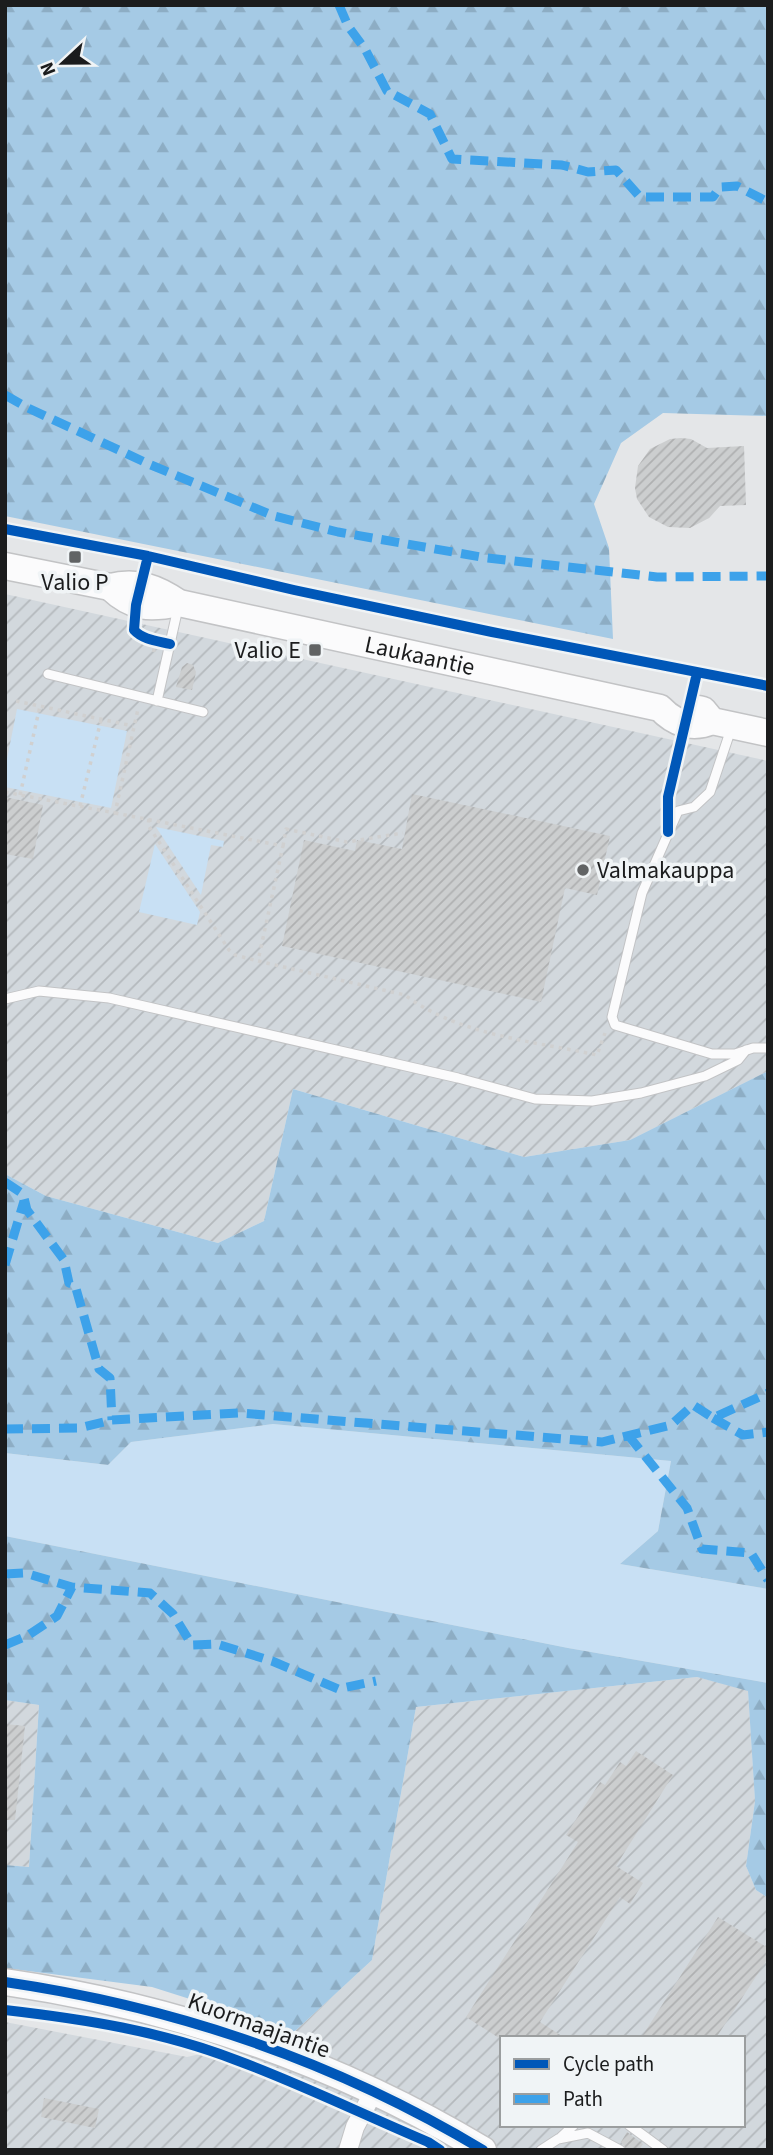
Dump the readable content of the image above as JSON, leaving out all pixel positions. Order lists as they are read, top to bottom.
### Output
{
  "streets": {
    "main road": ["Laukaantie", "Kuormaajantie"]
  },
  "places": {
    "transit": ["Valio P", "Valio E"],
    "other": ["Valmakauppa"]
  },
  "legend": ["Cycle path", "Path"],
  "north": "left"
}
